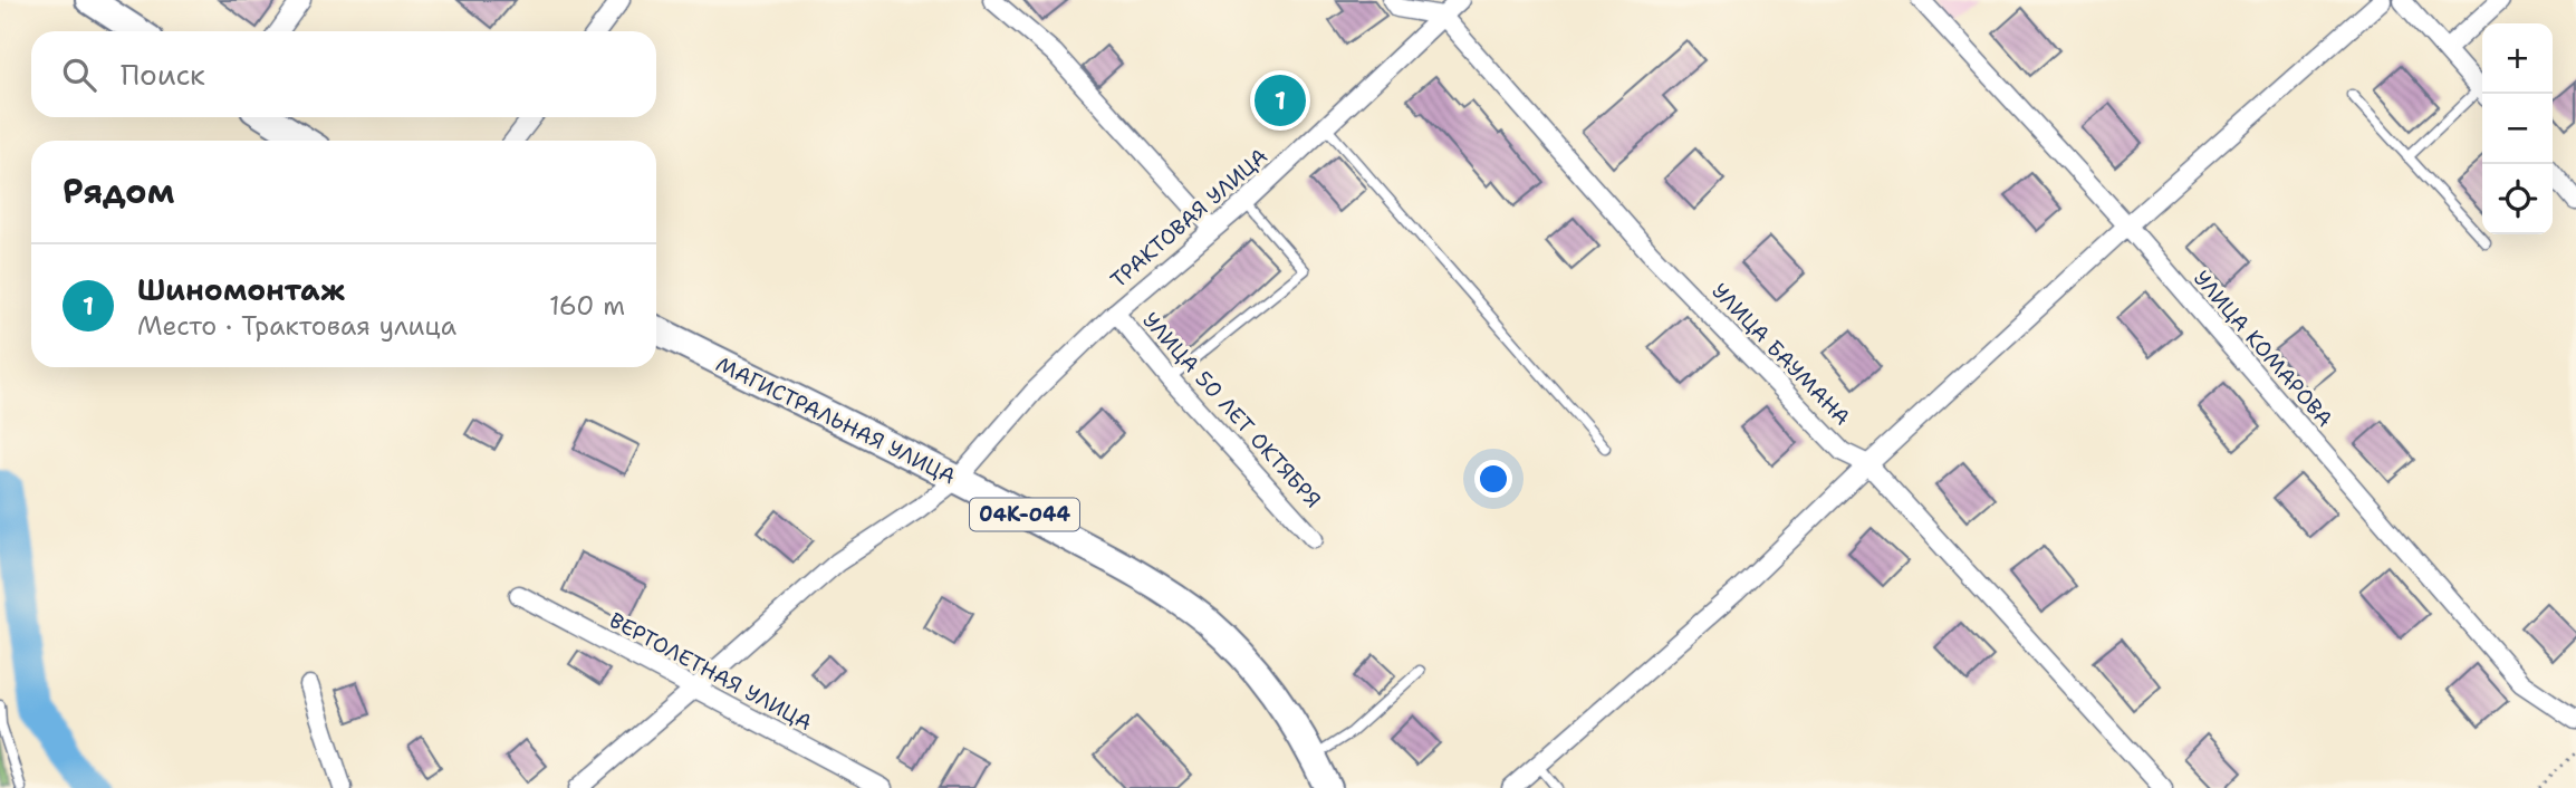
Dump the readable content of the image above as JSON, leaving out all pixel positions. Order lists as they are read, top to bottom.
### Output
{
  "streets": {
    "main road": ["МАГИСТРАЛЬНАЯ УЛИЦА", "04К-044"],
    "street": [
      "ТРАКТОВАЯ УЛИЦА",
      "УЛИЦА КОМАРОВА",
      "УЛИЦА БАУМАНА",
      "УЛИЦА 50 ЛЕТ ОКТЯБРЯ",
      "ВЕРТОЛЕТНАЯ УЛИЦА"
    ]
  },
  "crossings": [
    ["ТРАКТОВАЯ УЛИЦА", "УЛИЦА БАУМАНА"],
    ["ТРАКТОВАЯ УЛИЦА", "УЛИЦА 50 ЛЕТ ОКТЯБРЯ"],
    ["ТРАКТОВАЯ УЛИЦА", "МАГИСТРАЛЬНАЯ УЛИЦА"],
    ["ТРАКТОВАЯ УЛИЦА", "ВЕРТОЛЕТНАЯ УЛИЦА"]
  ],
  "page": {
    "map_buttons": ["+", "−"],
    "search": "Поиск",
    "pins": "1",
    "heading": "Рядом",
    "list": [
      {
        "mark": "1",
        "name": "Шиномонтаж",
        "note": "Место · Трактовая улица",
        "value": "160 m"
      }
    ]
  }
}
